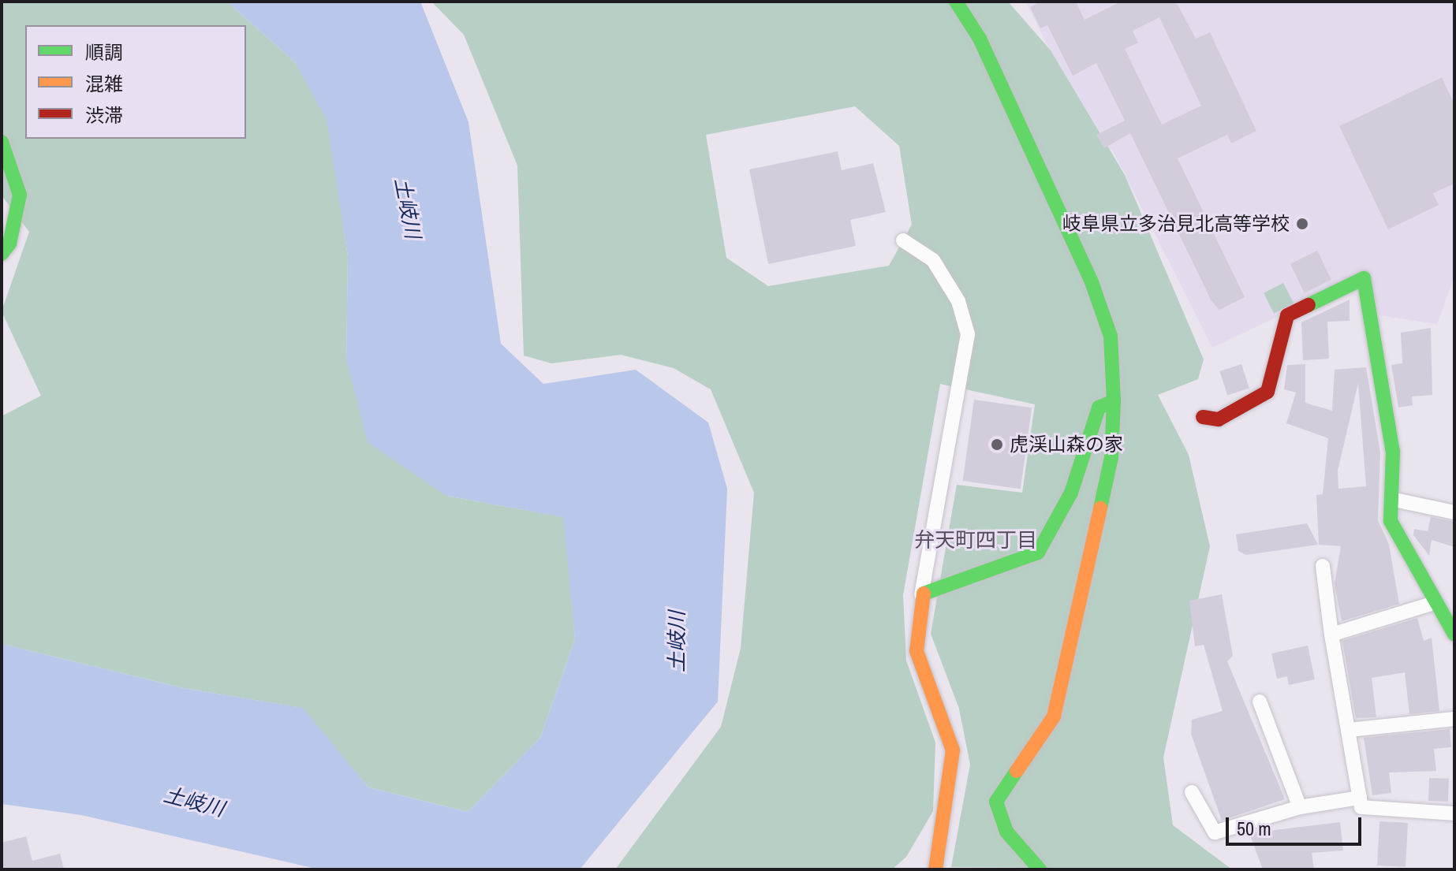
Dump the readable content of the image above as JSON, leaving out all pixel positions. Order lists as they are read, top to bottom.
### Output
{
  "districts": ["弁天町四丁目"],
  "water": ["土岐川"],
  "places": ["岐阜県立多治見北高等学校", "虎渓山森の家"],
  "legend": ["順調", "混雑", "渋滞"],
  "scale_bar": "50 m"
}
